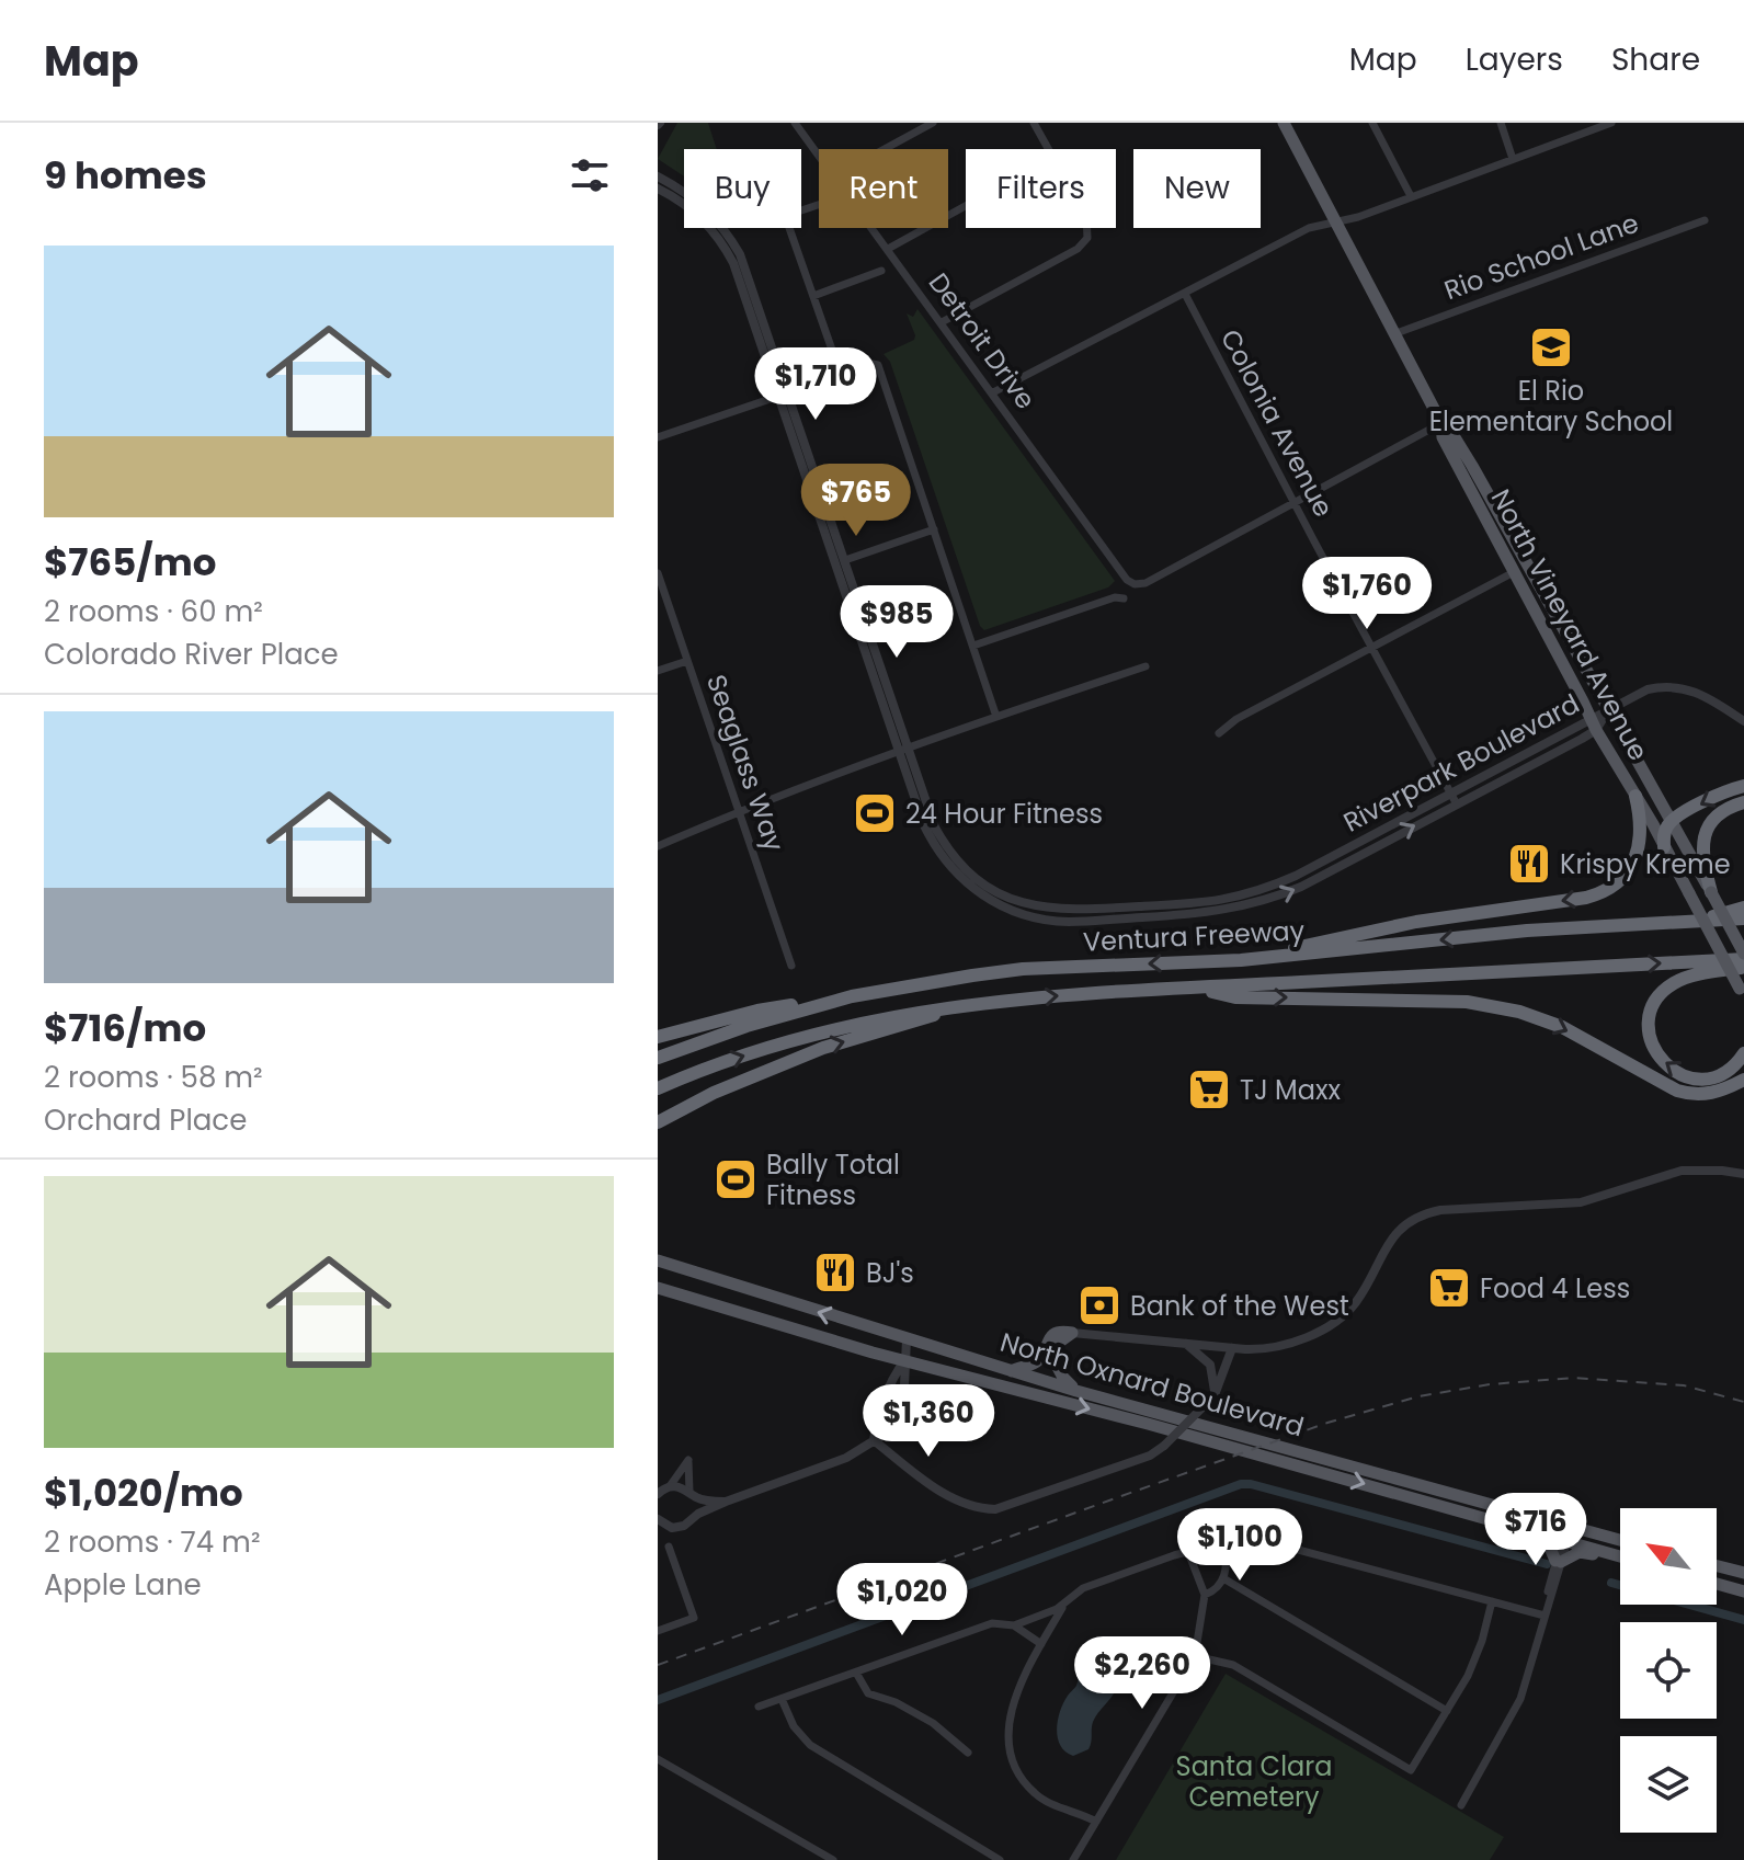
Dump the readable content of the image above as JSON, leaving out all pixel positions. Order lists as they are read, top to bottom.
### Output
{
  "streets": {
    "highway": ["Ventura Freeway"],
    "main road": ["North Vineyard Avenue", "North Oxnard Boulevard"],
    "street": [
      "Rio School Lane",
      "Detroit Drive",
      "Colonia Avenue",
      "Seaglass Way",
      "Riverpark Boulevard"
    ]
  },
  "crossings": [
    ["Rio School Lane", "North Vineyard Avenue"],
    ["Detroit Drive", "Colonia Avenue"],
    ["Colonia Avenue", "Riverpark Boulevard"],
    ["North Vineyard Avenue", "Riverpark Boulevard"],
    ["North Vineyard Avenue", "Ventura Freeway"]
  ],
  "parks": ["Santa Clara Cemetery"],
  "places": {
    "school or university": ["El Rio Elementary School"],
    "sports": ["24 Hour Fitness", "Bally Total Fitness"],
    "restaurant": ["Krispy Kreme", "BJ's"],
    "supermarket": ["TJ Maxx", "Food 4 Less"],
    "bank": ["Bank of the West"]
  },
  "north": "top left",
  "page": {
    "header": "Map",
    "nav": ["Map", "Layers", "Share"],
    "heading": "9 homes",
    "chip": [
      "Buy",
      "Rent",
      "Filters",
      "New"
    ],
    "list": [
      {
        "name": "$765/mo",
        "note": "2 rooms · 60 m² · Colorado River Place"
      },
      {
        "name": "$716/mo",
        "note": "2 rooms · 58 m² · Orchard Place"
      },
      {
        "name": "$1,020/mo",
        "note": "2 rooms · 74 m² · Apple Lane"
      }
    ],
    "price": [
      "$1,710",
      "$765",
      "$1,760",
      "$985",
      "$1,360",
      "$716",
      "$1,100",
      "$1,020",
      "$2,260"
    ]
  }
}
